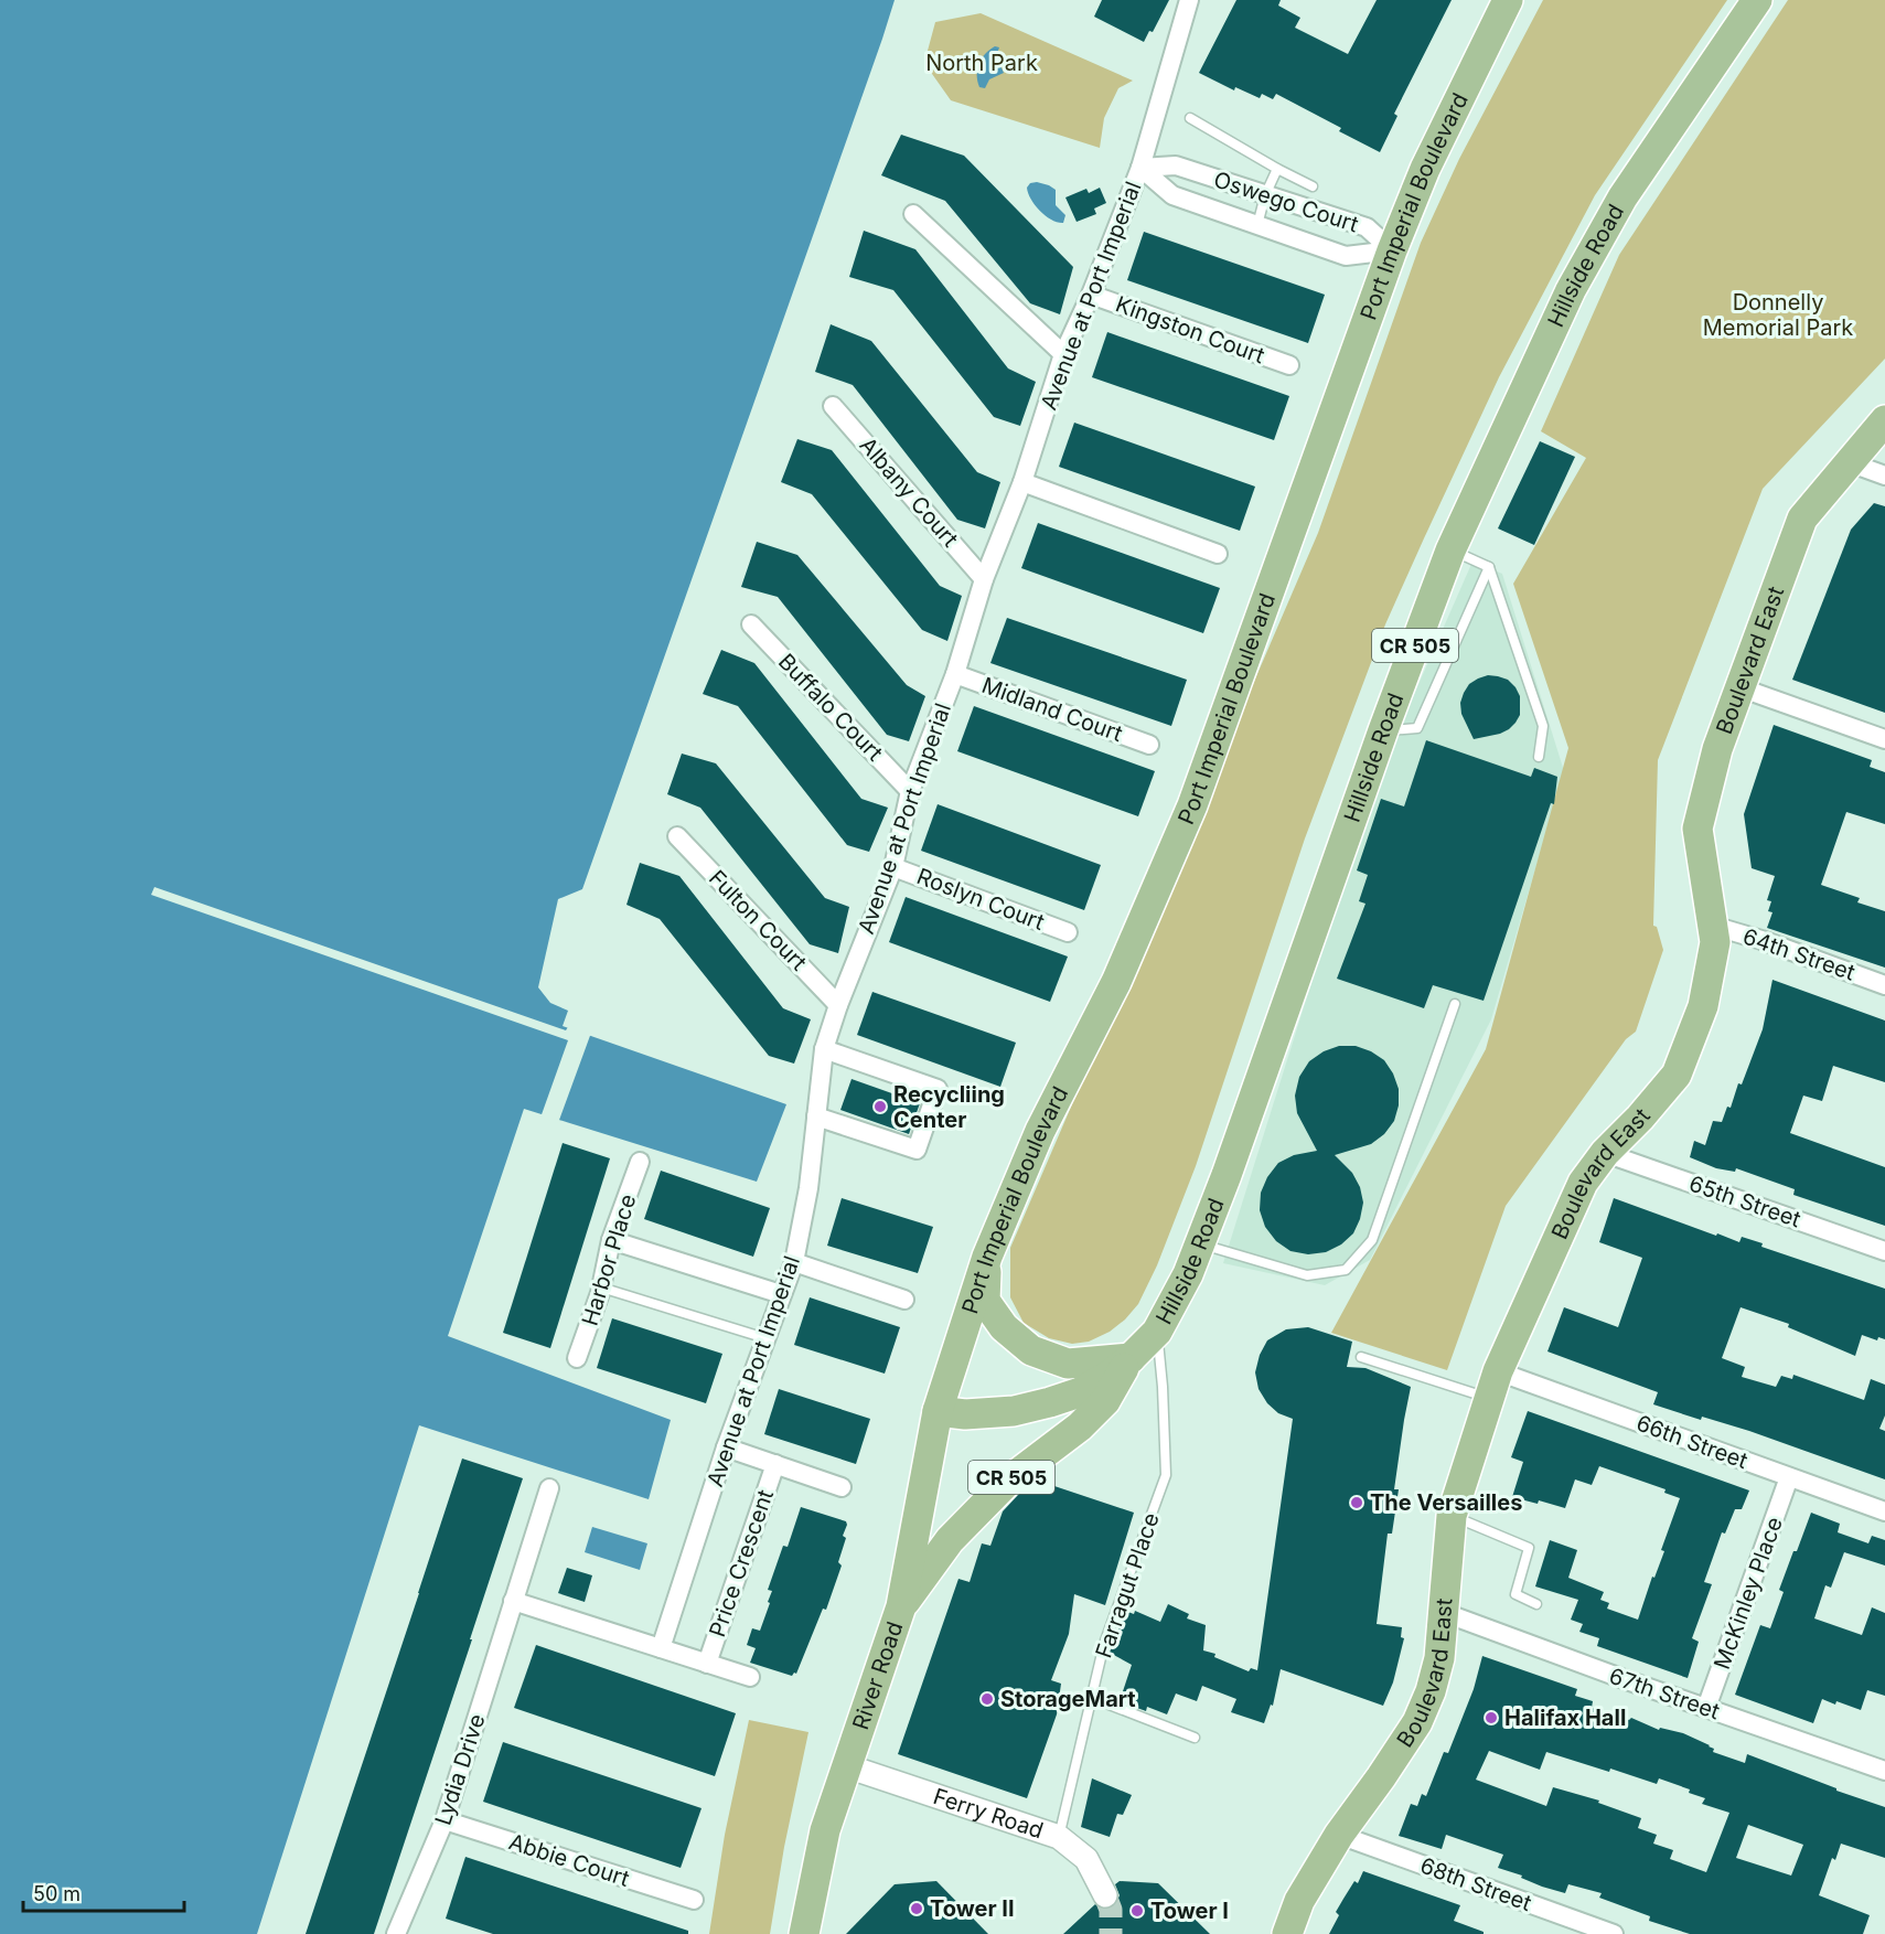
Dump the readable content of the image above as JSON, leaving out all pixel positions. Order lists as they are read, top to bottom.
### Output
{
  "streets": {
    "main road": [
      "Port Imperial Boulevard",
      "Hillside Road",
      "CR 505",
      "Boulevard East",
      "River Road"
    ],
    "street": [
      "Oswego Court",
      "Avenue at Port Imperial",
      "Kingston Court",
      "Albany Court",
      "Buffalo Court",
      "Midland Court",
      "Roslyn Court",
      "Fulton Court",
      "64th Street",
      "65th Street",
      "Harbor Place",
      "66th Street",
      "Price Crescent",
      "McKinley Place",
      "67th Street",
      "Lydia Drive",
      "Ferry Road",
      "Abbie Court",
      "68th Street"
    ],
    "lane": ["Farragut Place"]
  },
  "crossings": [
    ["Oswego Court", "Port Imperial Boulevard"],
    ["Oswego Court", "Avenue at Port Imperial"],
    ["Port Imperial Boulevard", "CR 505"],
    ["Port Imperial Boulevard", "River Road"],
    ["Hillside Road", "CR 505"],
    ["Hillside Road", "Farragut Place"],
    ["Avenue at Port Imperial", "Kingston Court"],
    ["Avenue at Port Imperial", "Albany Court"],
    ["Avenue at Port Imperial", "Buffalo Court"],
    ["Avenue at Port Imperial", "Midland Court"],
    ["Avenue at Port Imperial", "Roslyn Court"],
    ["Avenue at Port Imperial", "Fulton Court"],
    ["Avenue at Port Imperial", "Price Crescent"],
    ["CR 505", "River Road"],
    ["Boulevard East", "64th Street"],
    ["Boulevard East", "65th Street"],
    ["Boulevard East", "66th Street"],
    ["Boulevard East", "67th Street"],
    ["Boulevard East", "68th Street"],
    ["66th Street", "McKinley Place"],
    ["Farragut Place", "Ferry Road"],
    ["McKinley Place", "67th Street"],
    ["River Road", "Ferry Road"],
    ["Lydia Drive", "Abbie Court"]
  ],
  "parks": ["North Park", "Donnelly Memorial Park"],
  "places": [
    "Recycliing Center",
    "The Versailles",
    "StorageMart",
    "Halifax Hall",
    "Tower II",
    "Tower I"
  ],
  "scale_bar": "50 m"
}
